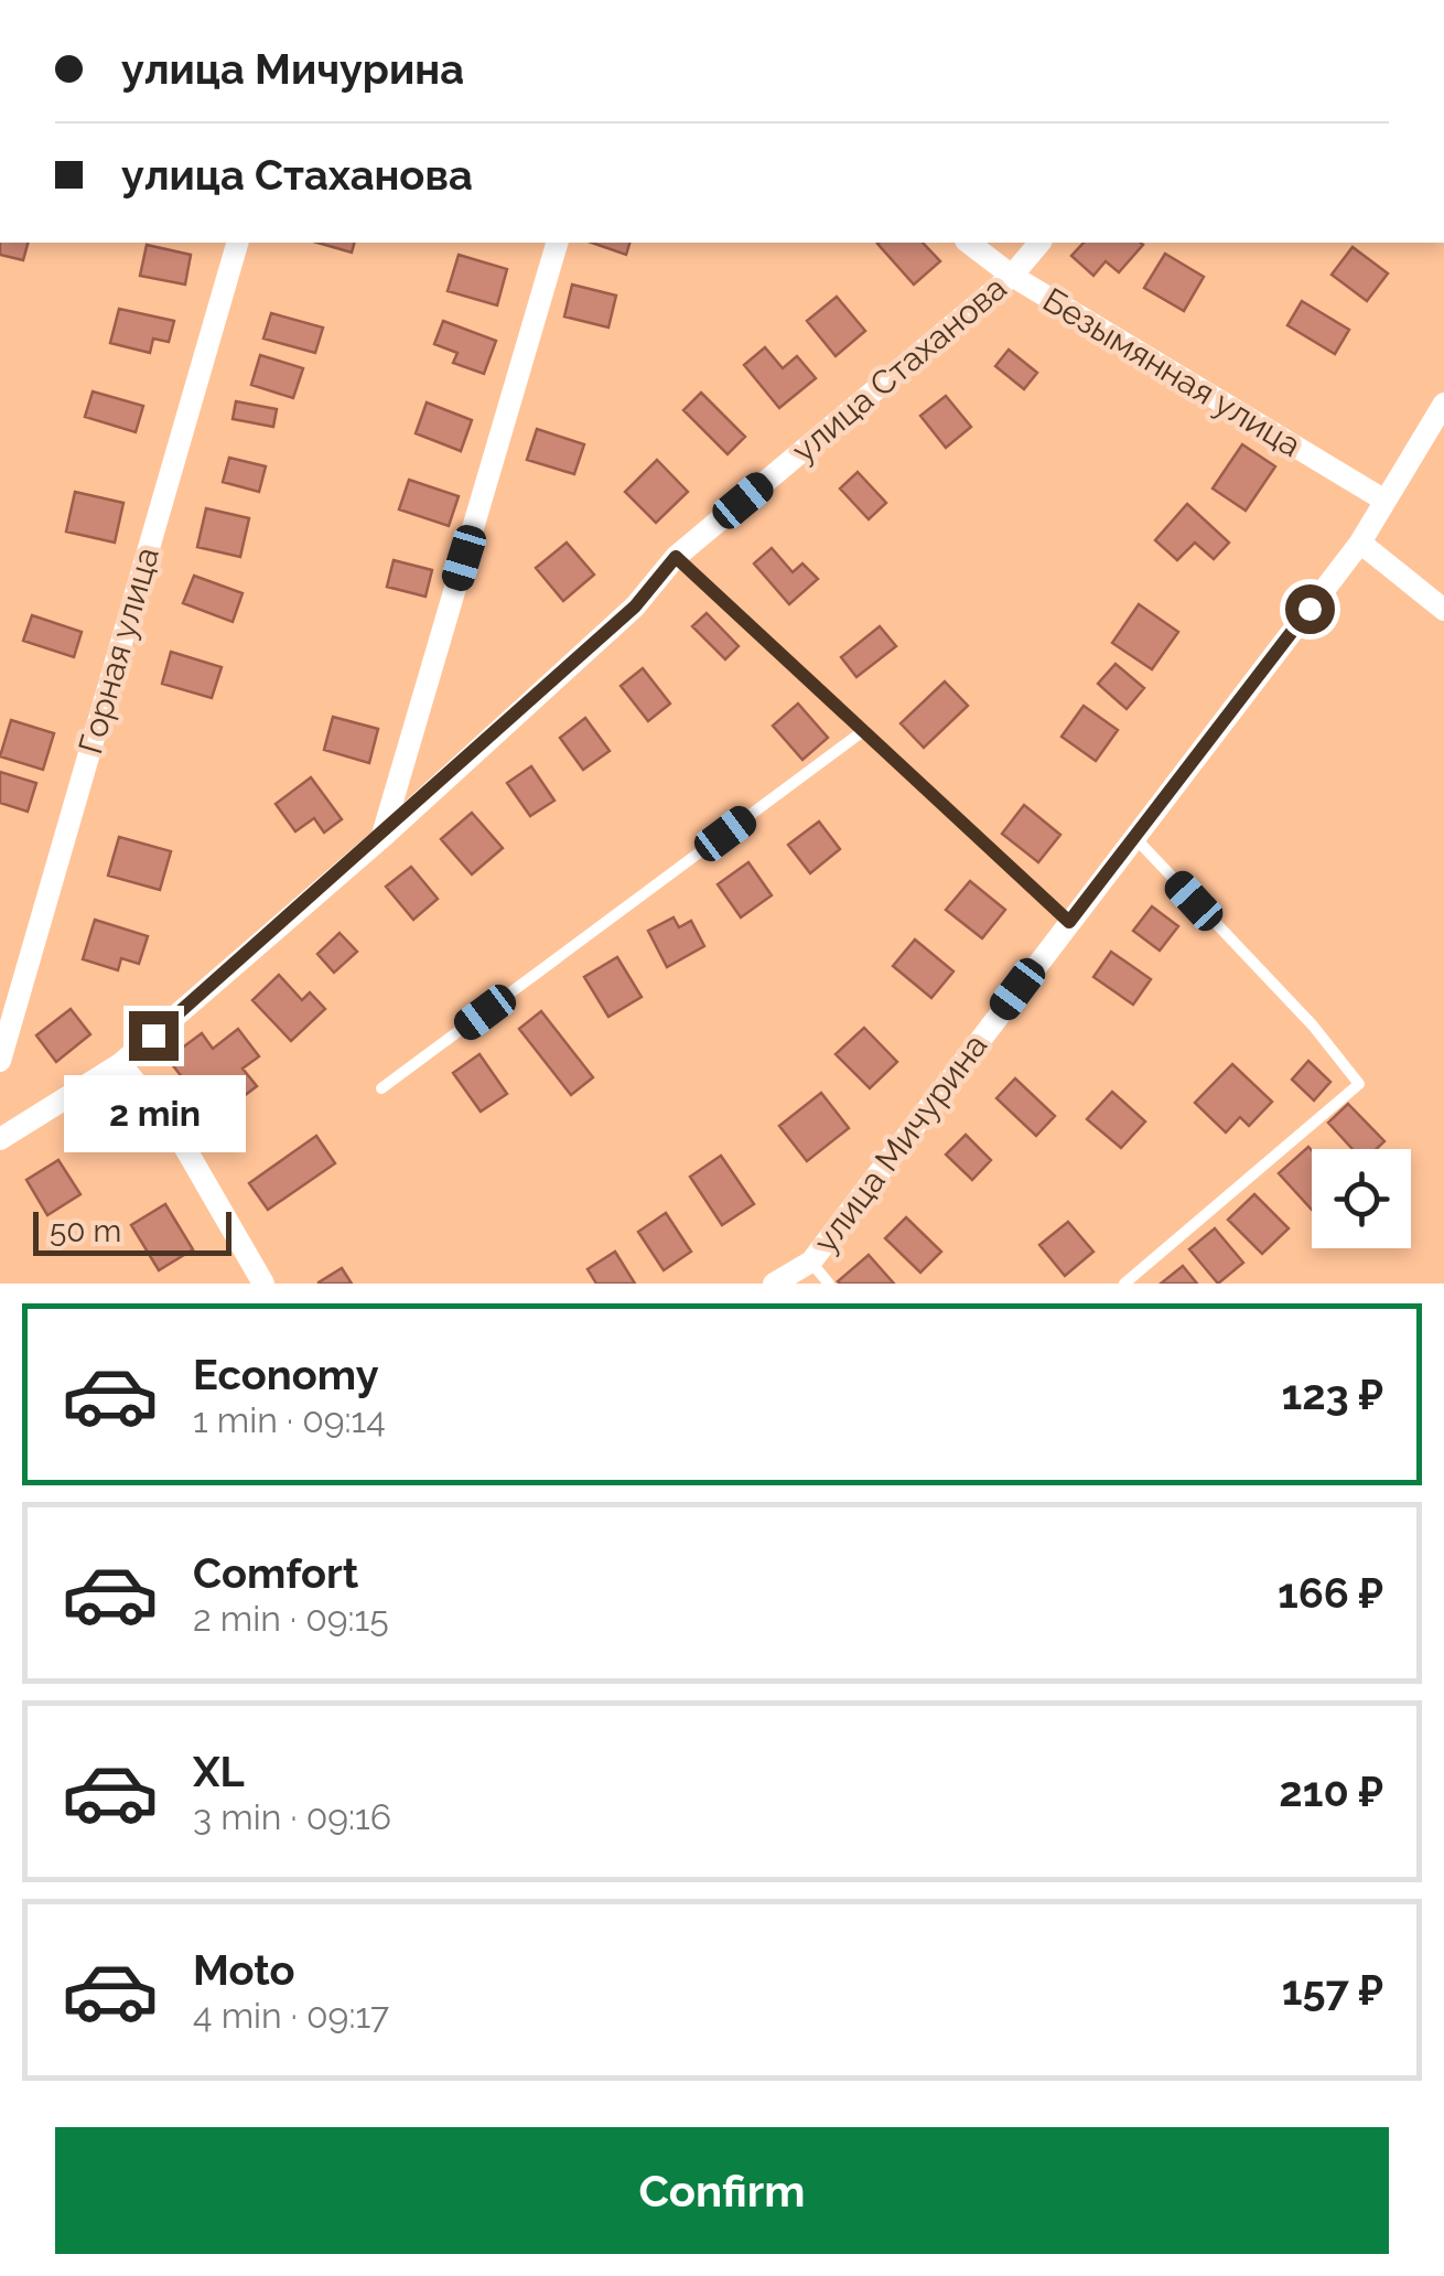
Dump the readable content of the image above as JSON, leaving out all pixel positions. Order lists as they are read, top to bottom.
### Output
{
  "streets": {
    "street": [
      "улица Стаханова",
      "Безымянная улица",
      "Горная улица",
      "улица Мичурина"
    ]
  },
  "crossings": [
    ["улица Стаханова", "Безымянная улица"],
    ["Безымянная улица", "улица Мичурина"]
  ],
  "scale_bar": "50 m",
  "page": {
    "banner": ["улица Мичурина", "улица Стаханова"],
    "bubble": "2 min",
    "scale": "50 m",
    "list": [
      {
        "name": "Economy",
        "note": "1 min · 09:14",
        "value": "123 ₽"
      },
      {
        "name": "Comfort",
        "note": "2 min · 09:15",
        "value": "166 ₽"
      },
      {
        "name": "XL",
        "note": "3 min · 09:16",
        "value": "210 ₽"
      },
      {
        "name": "Moto",
        "note": "4 min · 09:17",
        "value": "157 ₽"
      }
    ],
    "buttons": "Confirm"
  }
}
